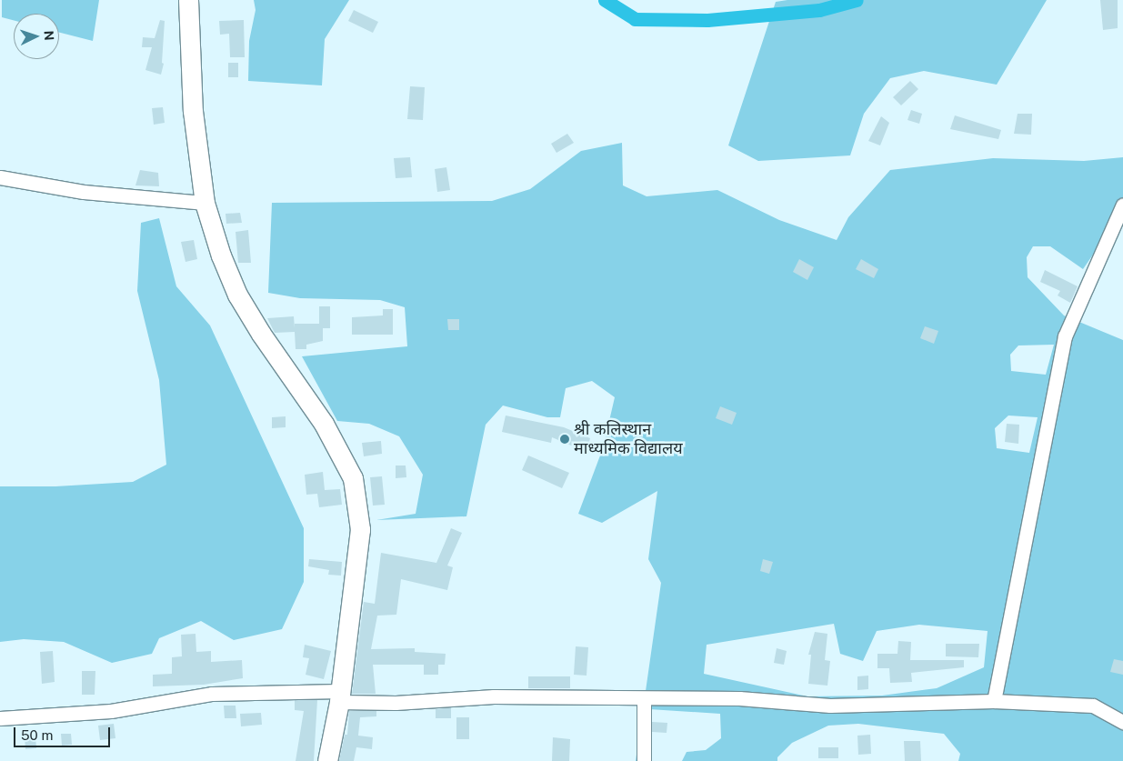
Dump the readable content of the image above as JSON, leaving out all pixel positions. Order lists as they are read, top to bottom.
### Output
{
  "places": ["श्री कलिस्थान माध्यमिक विद्यालय"],
  "scale_bar": "50 m",
  "north": "right"
}
